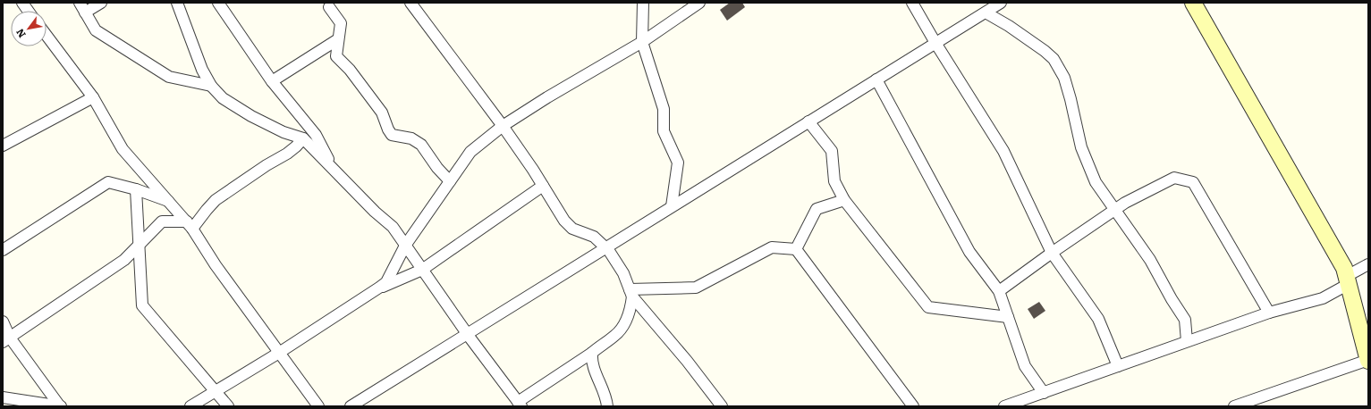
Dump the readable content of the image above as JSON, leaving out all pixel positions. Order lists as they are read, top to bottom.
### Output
{
  "north": "bottom left"
}
